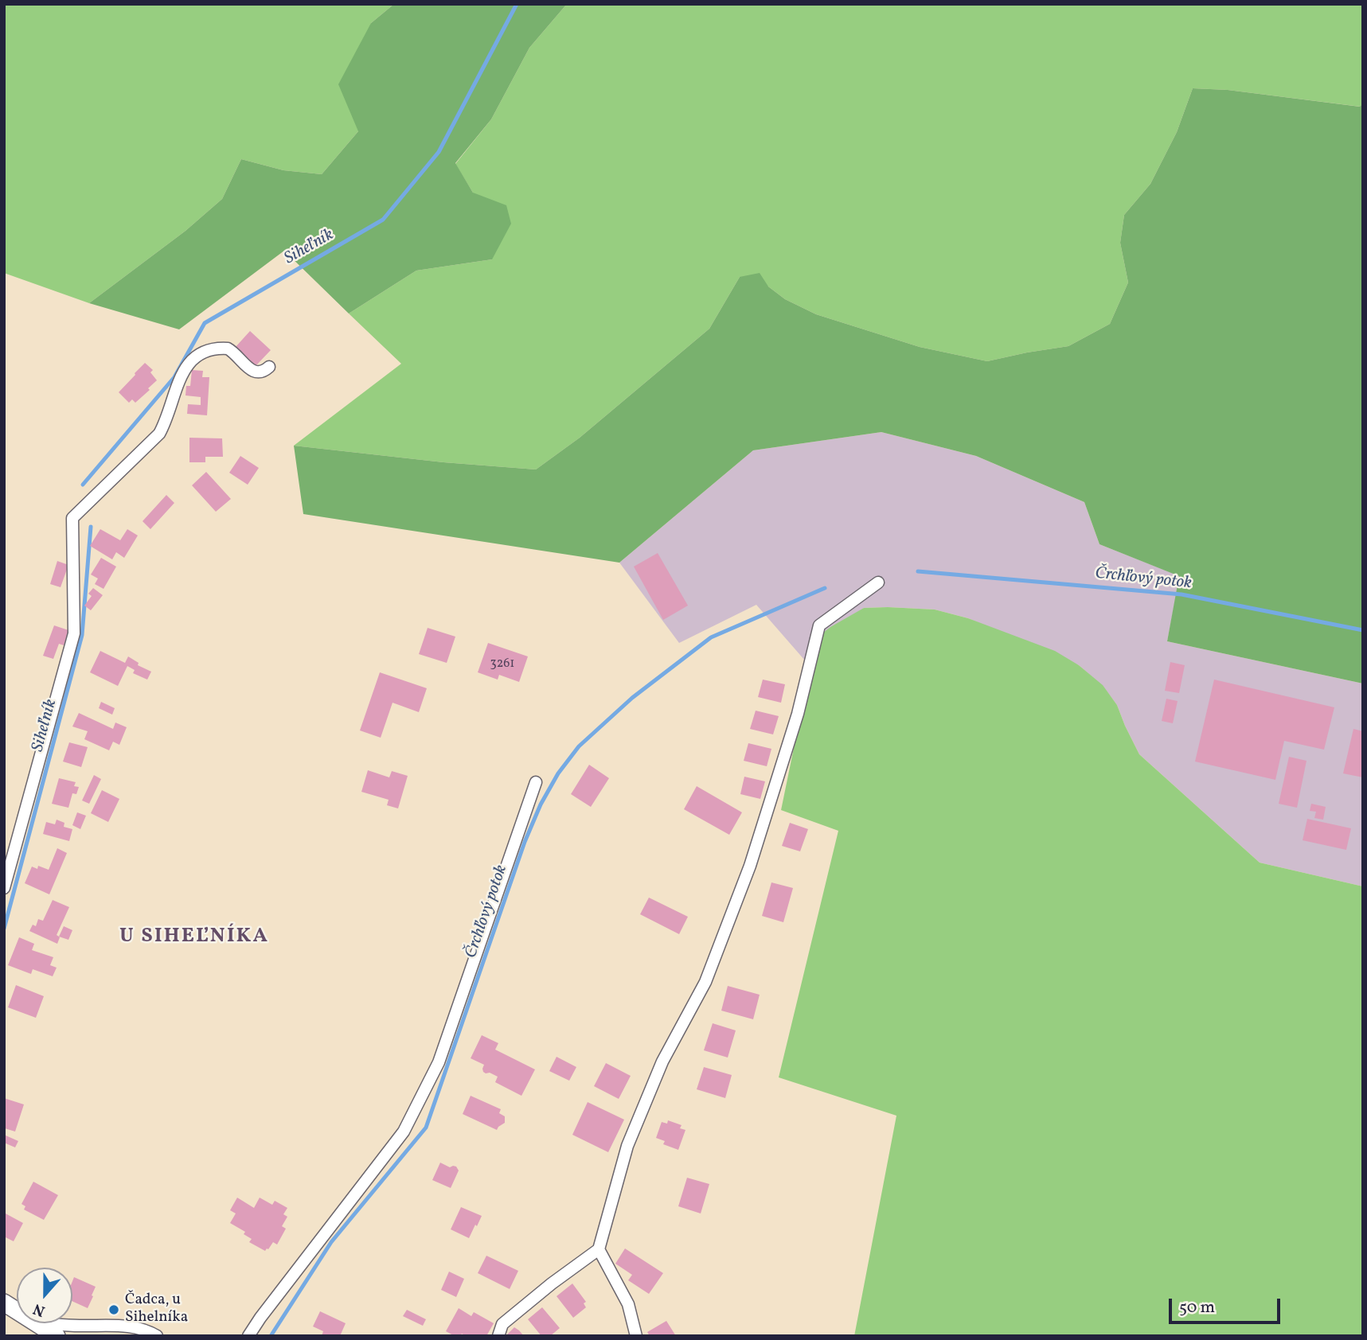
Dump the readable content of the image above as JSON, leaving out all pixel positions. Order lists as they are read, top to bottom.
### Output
{
  "districts": ["U SIHEĽNÍKA"],
  "water": ["Siheľník", "Črchľový potok"],
  "places": ["Čadca, u Sihelníka"],
  "house_numbers": ["3261"],
  "scale_bar": "50 m",
  "north": "bottom"
}
